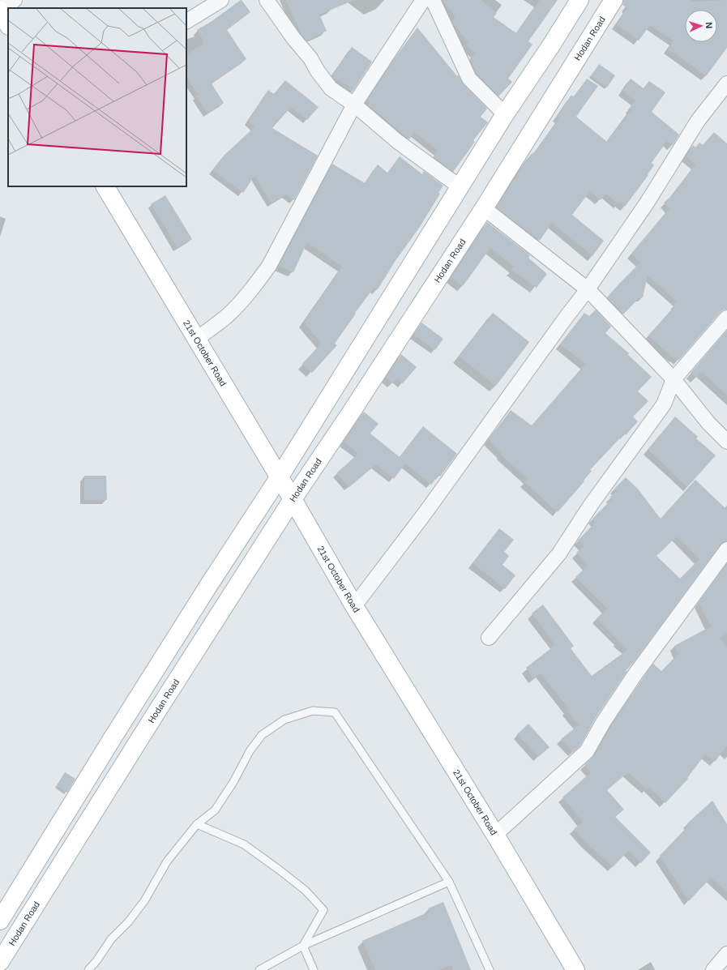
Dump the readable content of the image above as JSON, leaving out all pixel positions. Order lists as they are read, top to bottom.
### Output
{
  "streets": {
    "main road": ["Hodan Road", "21st October Road"]
  },
  "crossings": [
    ["Hodan Road", "21st October Road"]
  ],
  "north": "right"
}
